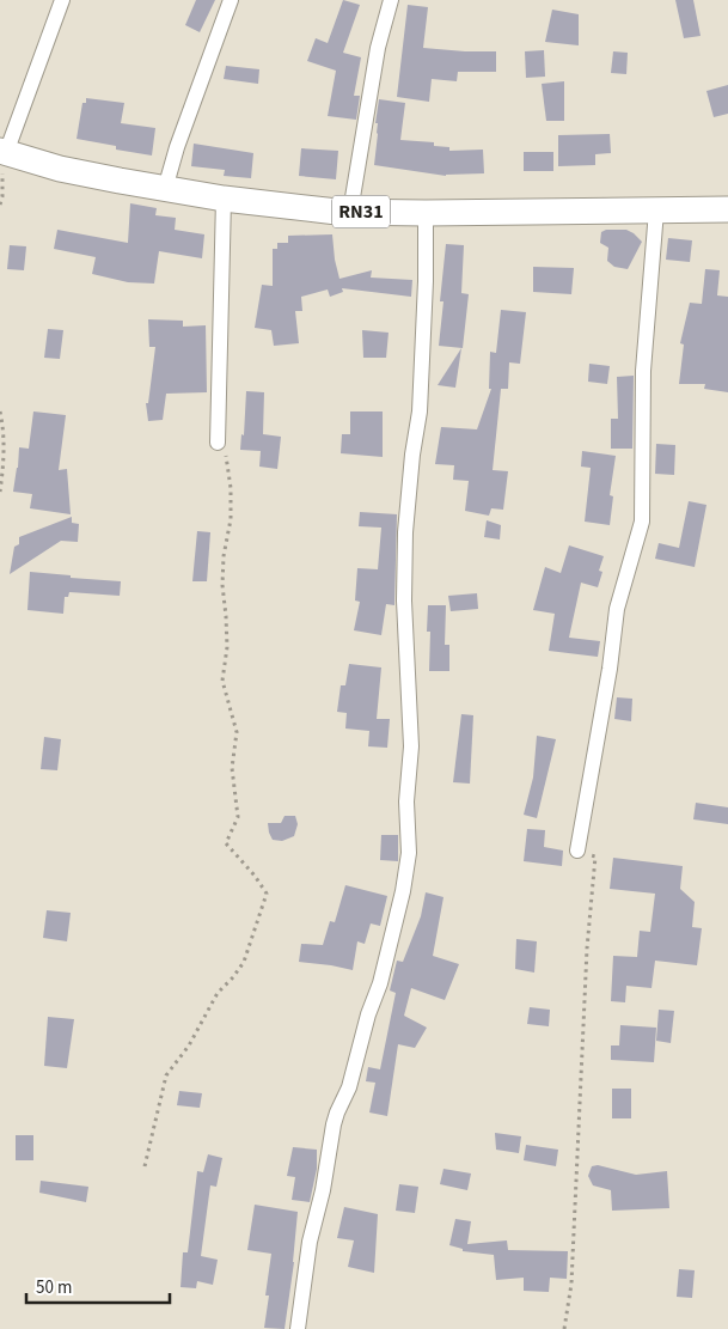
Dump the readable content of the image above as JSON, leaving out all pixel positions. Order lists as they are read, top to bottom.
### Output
{
  "streets": {
    "main road": ["RN31"]
  },
  "scale_bar": "50 m"
}
